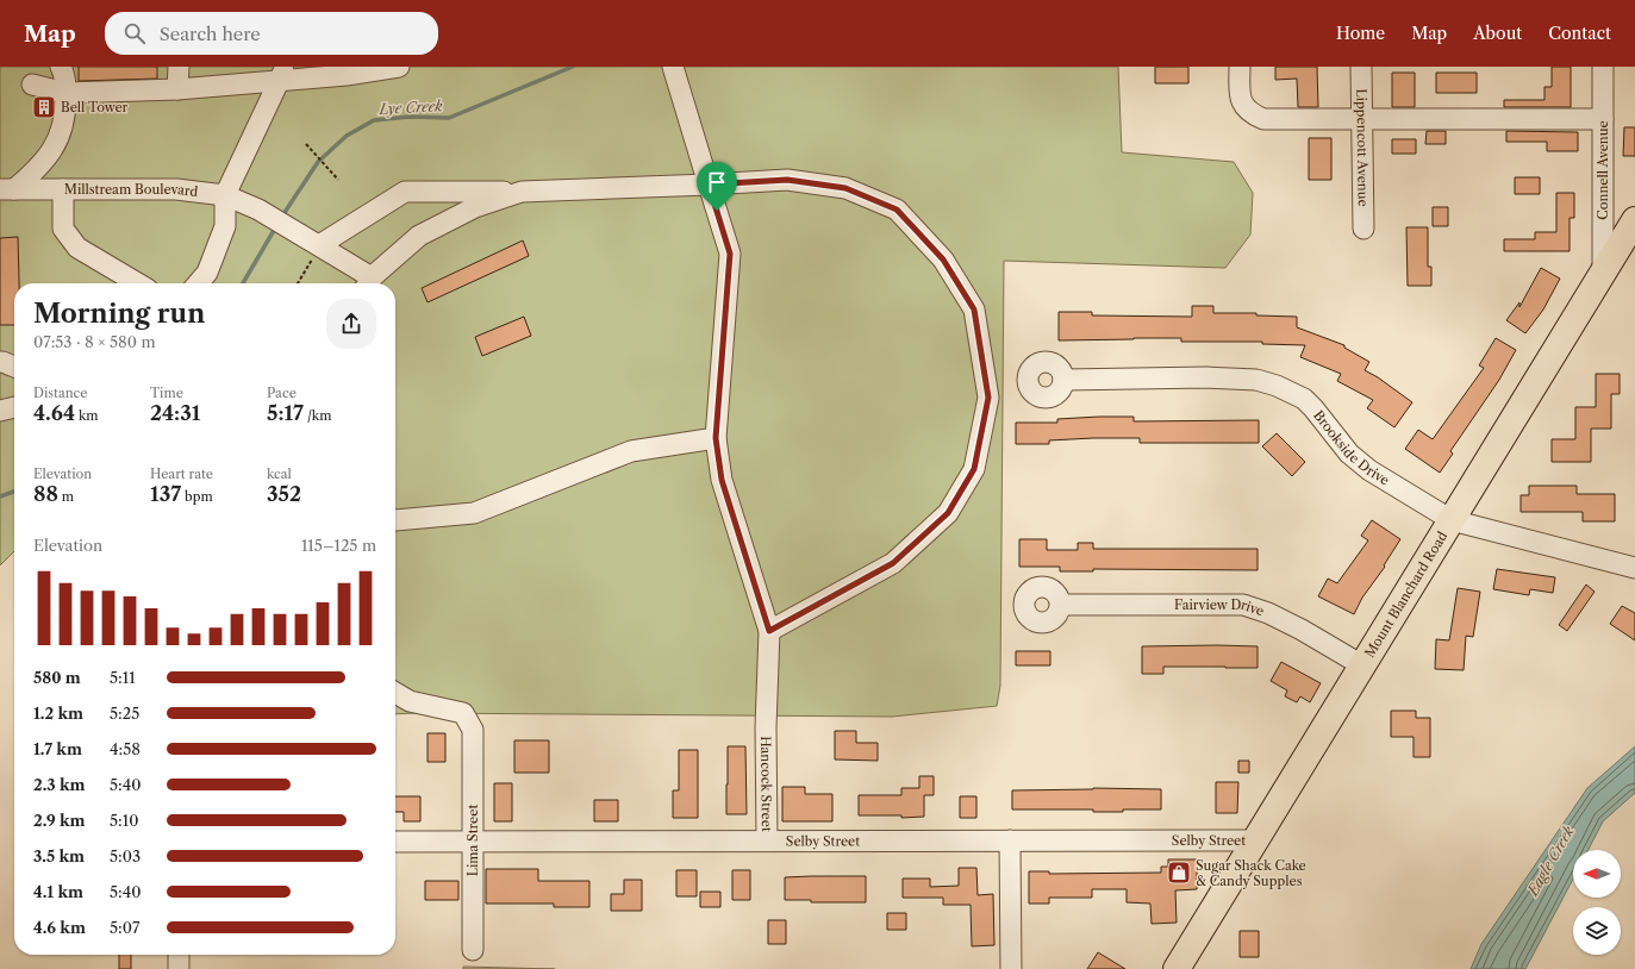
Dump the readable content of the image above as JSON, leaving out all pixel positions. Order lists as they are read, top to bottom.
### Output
{
  "streets": {
    "main road": ["Mount Blanchard Road"],
    "street": [
      "Lippencott Avenue",
      "Connell Avenue",
      "Millstream Boulevard",
      "Brookside Drive",
      "Fairview Drive",
      "Hancock Street",
      "Lima Street",
      "Selby Street"
    ]
  },
  "crossings": [
    ["Connell Avenue", "Mount Blanchard Road"],
    ["Brookside Drive", "Mount Blanchard Road"],
    ["Mount Blanchard Road", "Fairview Drive"],
    ["Mount Blanchard Road", "Selby Street"],
    ["Hancock Street", "Selby Street"],
    ["Lima Street", "Selby Street"]
  ],
  "water": ["Lye Creek", "Eagle Creek"],
  "places": {
    "building": ["Bell Tower"],
    "shop": ["Sugar Shack Cake & Candy Supples"]
  },
  "north": "left",
  "page": {
    "header": "Map",
    "search": "Search here",
    "nav": [
      "Home",
      "Map",
      "About",
      "Contact"
    ],
    "heading": ["Morning run", "07:53 · 8 × 580 m"],
    "stats": [
      ["Distance", "4.64 km"],
      ["Time", "24:31"],
      ["Pace", "5:17 /km"],
      ["Elevation", "88 m"],
      ["Heart rate", "137 bpm"],
      ["kcal", "352"]
    ],
    "chart": ["Elevation", "115–125 m"],
    "list": [
      {
        "name": "580 m",
        "note": "5:11"
      },
      {
        "name": "1.2 km",
        "note": "5:25"
      },
      {
        "name": "1.7 km",
        "note": "4:58"
      },
      {
        "name": "2.3 km",
        "note": "5:40"
      },
      {
        "name": "2.9 km",
        "note": "5:10"
      },
      {
        "name": "3.5 km",
        "note": "5:03"
      },
      {
        "name": "4.1 km",
        "note": "5:40"
      },
      {
        "name": "4.6 km",
        "note": "5:07"
      }
    ]
  }
}
